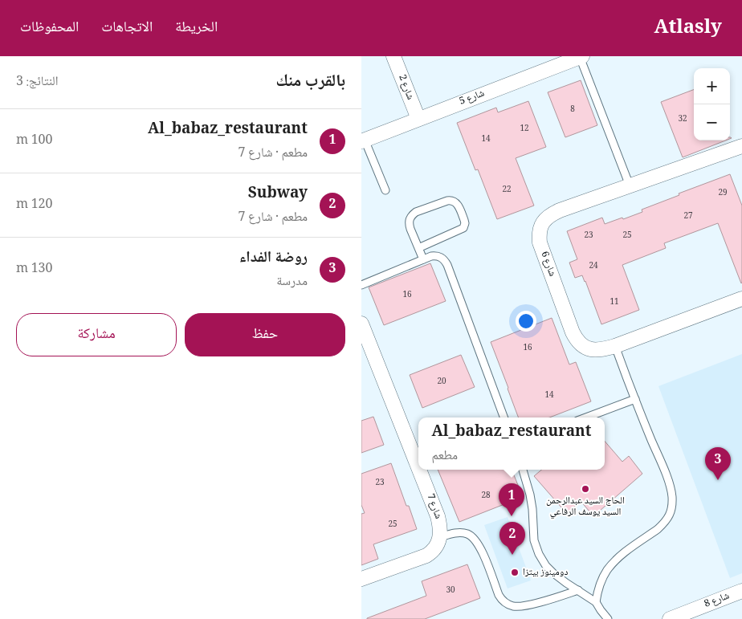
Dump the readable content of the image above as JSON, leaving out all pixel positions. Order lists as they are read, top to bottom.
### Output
{
  "streets": {
    "street": [
      "شارع 2",
      "شارع 5",
      "شارع 6",
      "شارع 7",
      "شارع 8"
    ]
  },
  "crossings": [
    ["شارع 2", "شارع 5"]
  ],
  "places": ["الحاج السيد عبدالرحمن السيد يوسف الرفاعي", "دومينوز بيتزا"],
  "house_numbers": [
    "8",
    "32",
    "12",
    "14",
    "22",
    "29",
    "27",
    "23",
    "25",
    "24",
    "16",
    "11",
    "16",
    "20",
    "14",
    "23",
    "28",
    "25",
    "30"
  ],
  "page": {
    "header": "Atlasly",
    "nav": ["الخريطة", "الاتجاهات", "المحفوظات"],
    "heading": ["بالقرب منك", "النتائج: 3"],
    "map_buttons": ["+", "−"],
    "list": [
      {
        "mark": "1",
        "name": "Al_babaz_restaurant",
        "note": "مطعم · شارع 7",
        "value": "100 m"
      },
      {
        "mark": "2",
        "name": "Subway",
        "note": "مطعم · شارع 7",
        "value": "120 m"
      },
      {
        "mark": "3",
        "name": "روضة الفداء",
        "note": "مدرسة",
        "value": "130 m"
      }
    ],
    "buttons": ["حفظ", "مشاركة"],
    "popup": ["Al_babaz_restaurant", "مطعم"],
    "pins": ["3", "1", "2"]
  }
}
